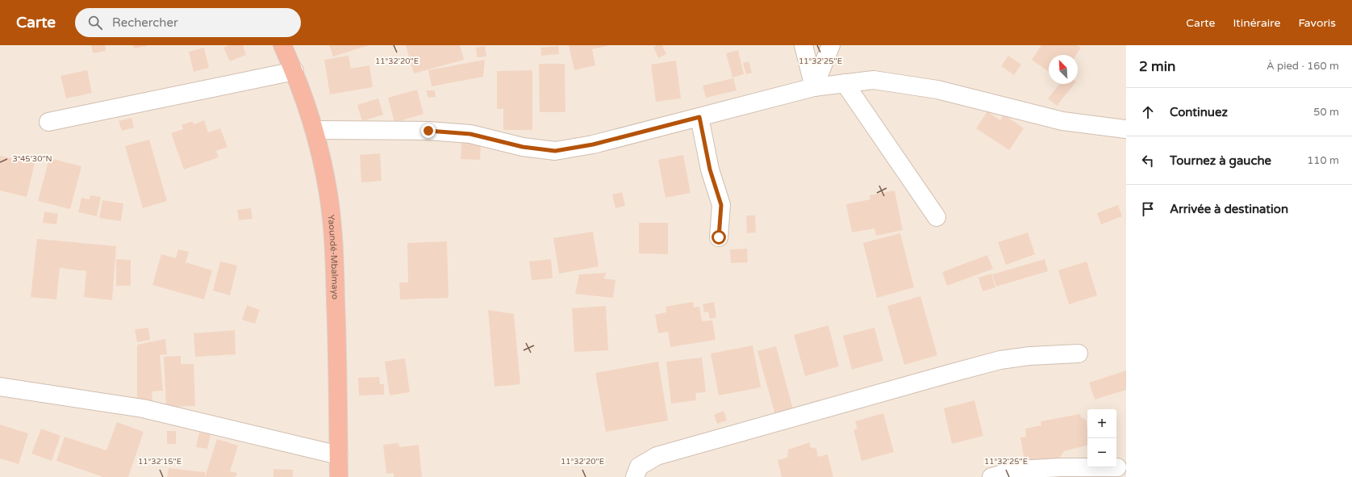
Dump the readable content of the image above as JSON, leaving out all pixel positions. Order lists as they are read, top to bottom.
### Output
{
  "streets": {
    "highway": ["Yaoundé-Mbalmayo"]
  },
  "north": "top left",
  "page": {
    "header": "Carte",
    "search": "Rechercher",
    "nav": ["Carte", "Itinéraire", "Favoris"],
    "heading": ["2 min", "À pied · 160 m"],
    "list": [
      ["Continuez", "50 m"],
      ["Tournez à gauche", "110 m"],
      "Arrivée à destination"
    ],
    "map_buttons": ["+", "−"]
  },
  "coordinates": [
    "11°32'20\"E",
    "11°32'25\"E",
    "3°45'30\"N",
    "11°32'15\"E"
  ]
}
